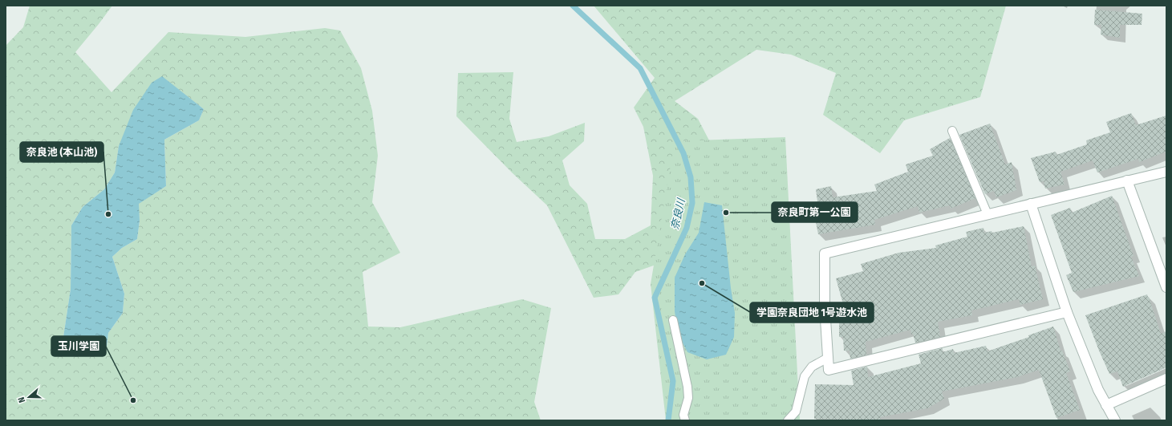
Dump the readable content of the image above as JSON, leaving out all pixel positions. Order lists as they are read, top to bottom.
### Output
{
  "water": ["奈良川"],
  "places": [
    "奈良町第一公園",
    "奈良池 (本山池)",
    "学園奈良団地 1号遊水池",
    "玉川学園"
  ],
  "north": "left"
}
